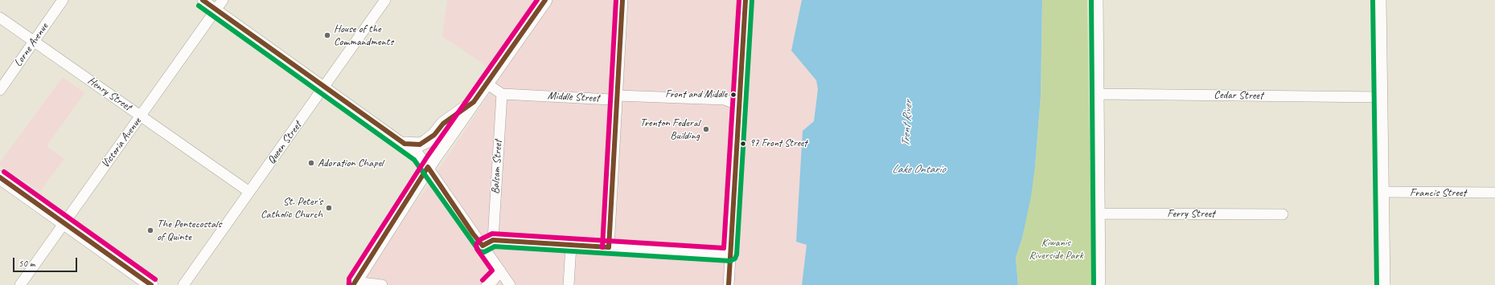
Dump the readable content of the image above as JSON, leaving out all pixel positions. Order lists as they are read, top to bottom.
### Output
{
  "streets": {
    "street": [
      "Lorne Avenue",
      "Henry Street",
      "Cedar Street",
      "Middle Street",
      "Victoria Avenue",
      "Queen Street",
      "Balsam Street",
      "Francis Street",
      "Ferry Street"
    ]
  },
  "crossings": [
    ["Lorne Avenue", "Henry Street"],
    ["Henry Street", "Victoria Avenue"],
    ["Henry Street", "Queen Street"],
    ["Middle Street", "Balsam Street"]
  ],
  "water": ["Trent River", "Lake Ontario"],
  "parks": ["Kiwanis Riverside Park"],
  "places": [
    "House of the Commandments",
    "Front and Middle",
    "Trenton Federal Building",
    "97 Front Street",
    "Adoration Chapel",
    "St. Peter's Catholic Church",
    "The Pentecostals of Quinte"
  ],
  "scale_bar": "50 m"
}
